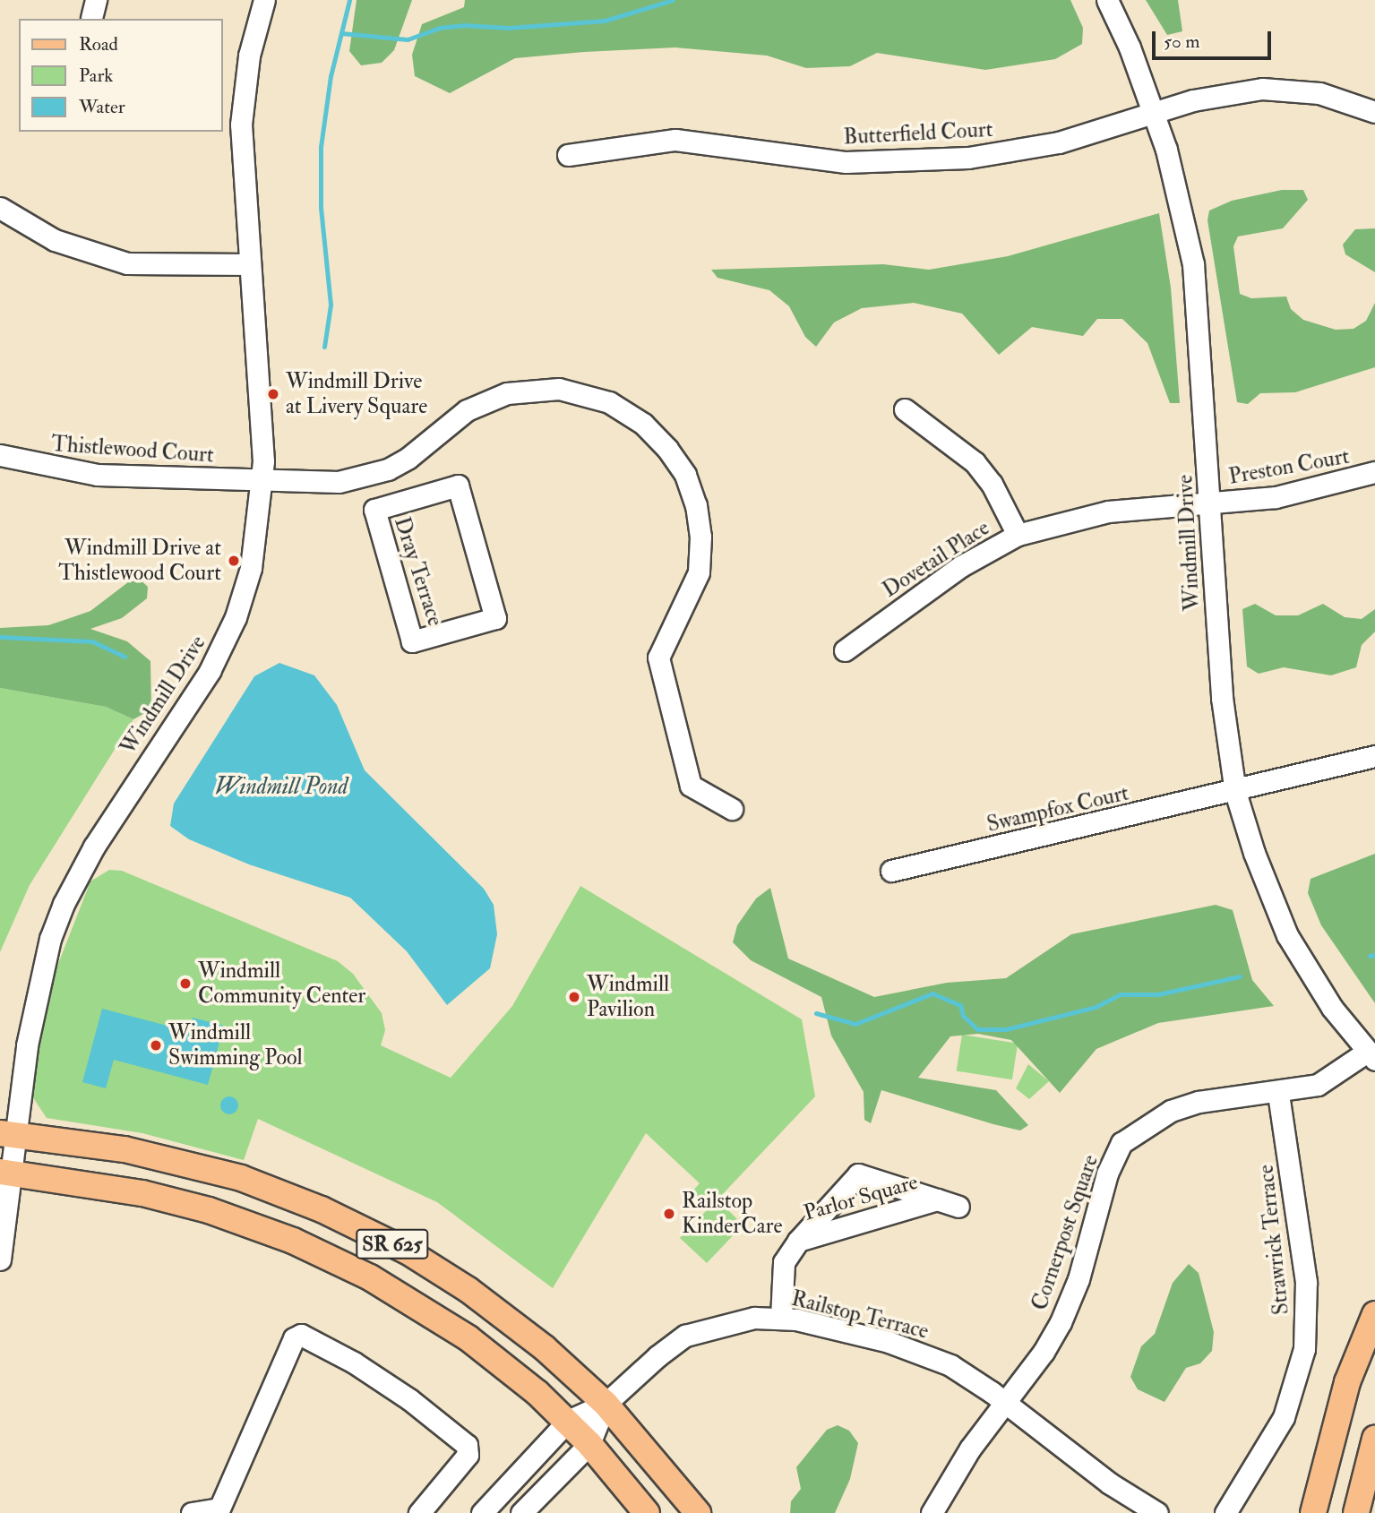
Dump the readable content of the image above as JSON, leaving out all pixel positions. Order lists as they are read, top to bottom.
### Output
{
  "streets": {
    "main road": ["SR 625"],
    "street": [
      "Butterfield Court",
      "Thistlewood Court",
      "Preston Court",
      "Windmill Drive",
      "Dovetail Place",
      "Dray Terrace",
      "Swampfox Court",
      "Parlor Square",
      "Cornerpost Square",
      "Strawrick Terrace",
      "Railstop Terrace"
    ]
  },
  "crossings": [
    ["Butterfield Court", "Windmill Drive"],
    ["Thistlewood Court", "Windmill Drive"],
    ["Thistlewood Court", "Dray Terrace"],
    ["Preston Court", "Windmill Drive"],
    ["Preston Court", "Dovetail Place"],
    ["Windmill Drive", "Dovetail Place"],
    ["Windmill Drive", "Swampfox Court"],
    ["Windmill Drive", "Cornerpost Square"],
    ["Windmill Drive", "SR 625"],
    ["Parlor Square", "Railstop Terrace"],
    ["Cornerpost Square", "Strawrick Terrace"],
    ["Cornerpost Square", "Railstop Terrace"],
    ["SR 625", "Railstop Terrace"]
  ],
  "water": ["Windmill Pond"],
  "places": [
    "Windmill Drive at Livery Square",
    "Windmill Drive at Thistlewood Court",
    "Windmill Community Center",
    "Windmill Pavilion",
    "Windmill Swimming Pool",
    "Railstop KinderCare"
  ],
  "legend": ["Road", "Park", "Water"],
  "scale_bar": "50 m"
}
